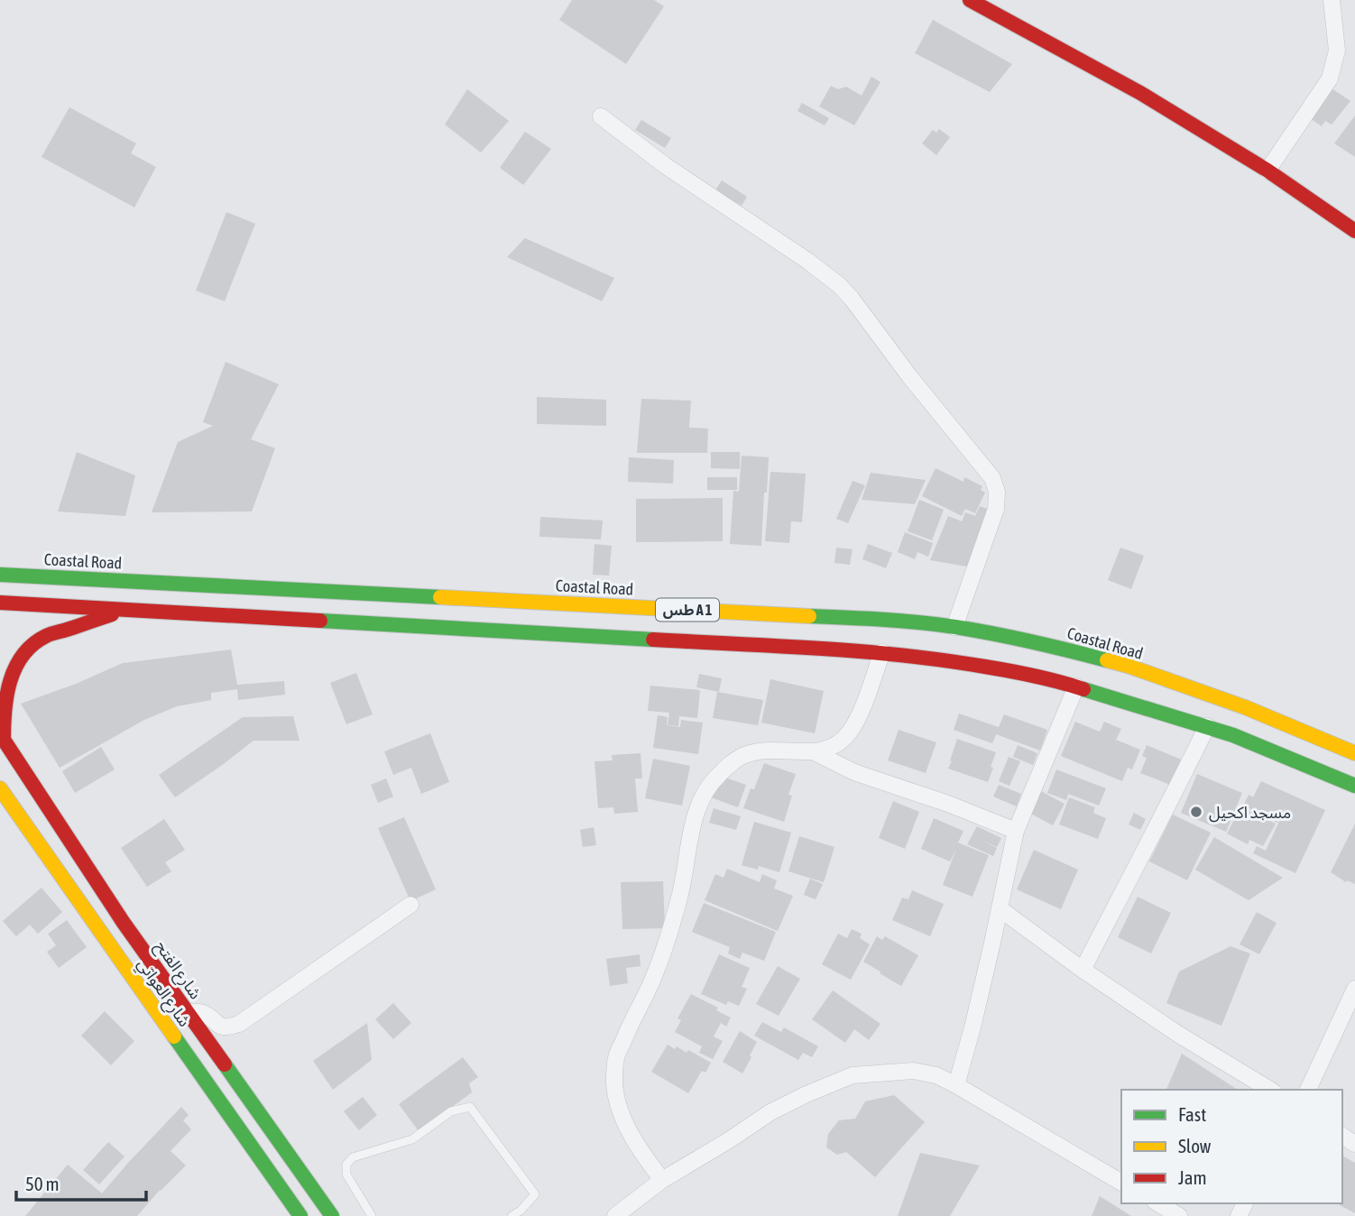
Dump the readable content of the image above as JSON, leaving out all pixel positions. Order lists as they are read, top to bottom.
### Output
{
  "streets": {
    "main road": [
      "Coastal Road",
      "طس A 1",
      "شارع الفتح",
      "شارع العواتي"
    ]
  },
  "places": ["مسجد اكحيل"],
  "legend": ["Fast", "Slow", "Jam"],
  "scale_bar": "50 m"
}
